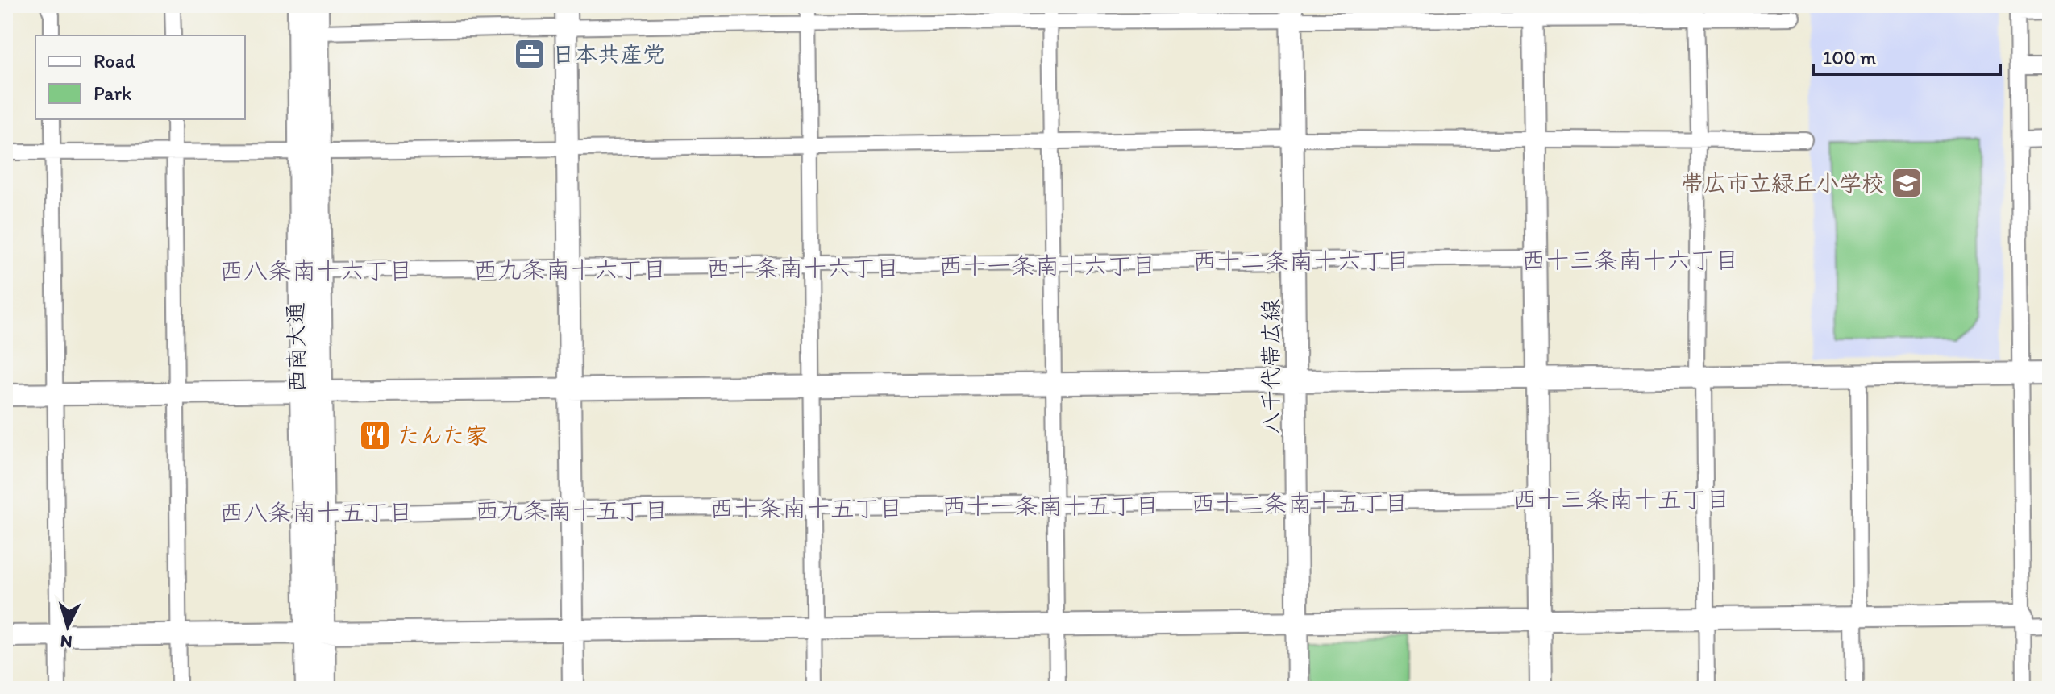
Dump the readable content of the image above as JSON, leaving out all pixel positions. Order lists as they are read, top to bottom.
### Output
{
  "streets": {
    "street": ["西南大通", "八千代帯広線"]
  },
  "districts": [
    "西十三条南十六丁目",
    "西十二条南十六丁目",
    "西十一条南十六丁目",
    "西十条南十六丁目",
    "西九条南十六丁目",
    "西八条南十六丁目",
    "西十三条南十五丁目",
    "西十二条南十五丁目",
    "西十一条南十五丁目",
    "西十条南十五丁目",
    "西九条南十五丁目",
    "西八条南十五丁目"
  ],
  "places": {
    "office": ["日本共産党"],
    "school or university": ["帯広市立緑丘小学校"],
    "restaurant": ["たんた家"]
  },
  "legend": ["Road", "Park"],
  "scale_bar": "100 m",
  "north": "bottom"
}
